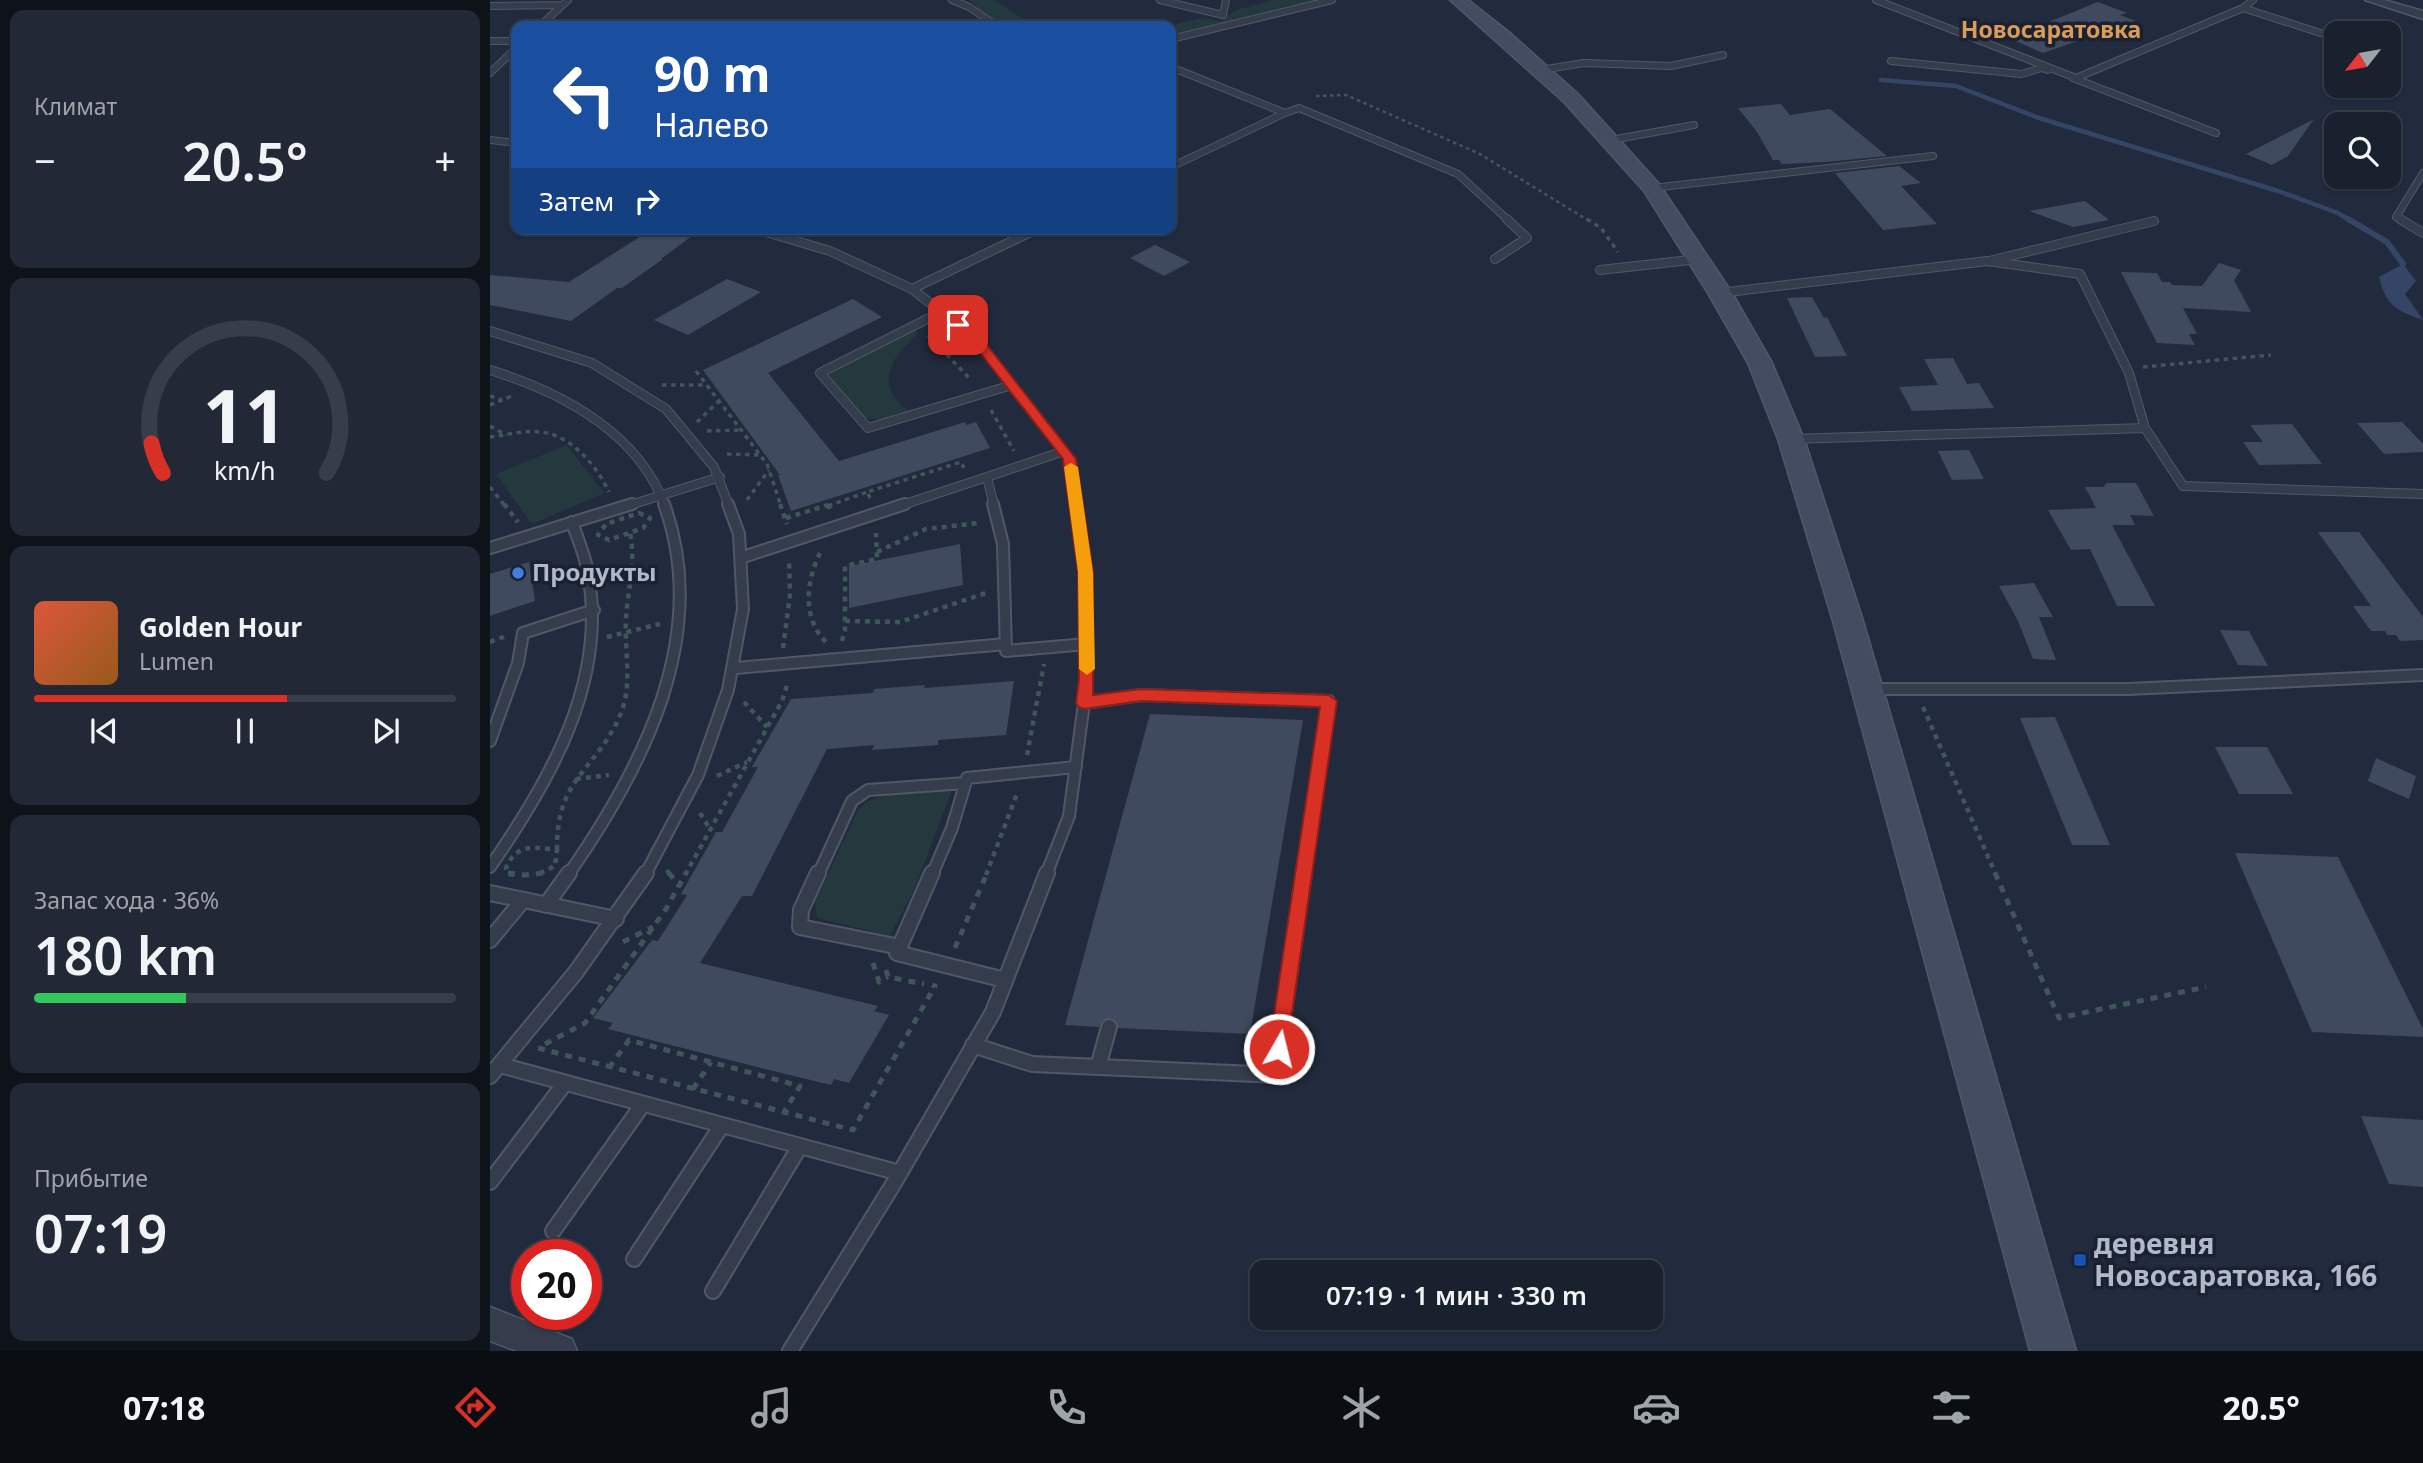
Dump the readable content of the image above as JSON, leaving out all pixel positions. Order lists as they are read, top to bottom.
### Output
{
  "districts": ["Новосаратовка"],
  "places": {
    "other": ["Продукты"],
    "transit": ["деревня Новосаратовка, 166"]
  },
  "north": "bottom left",
  "page": {
    "tile": [
      "Климат",
      ["Запас хода · 36%", "180 km"],
      ["Прибытие", "07:19"]
    ],
    "turn": ["90 m", "Налево"],
    "heat": ["−", "20.5°", "+"],
    "then": "Затем",
    "song": ["Golden Hour", "Lumen"],
    "limit": "20",
    "trip": "07:19 · 1 мин · 330 m",
    "tabs": ["07:18", "20.5°"],
    "gauge": ["11", "km/h"]
  }
}
